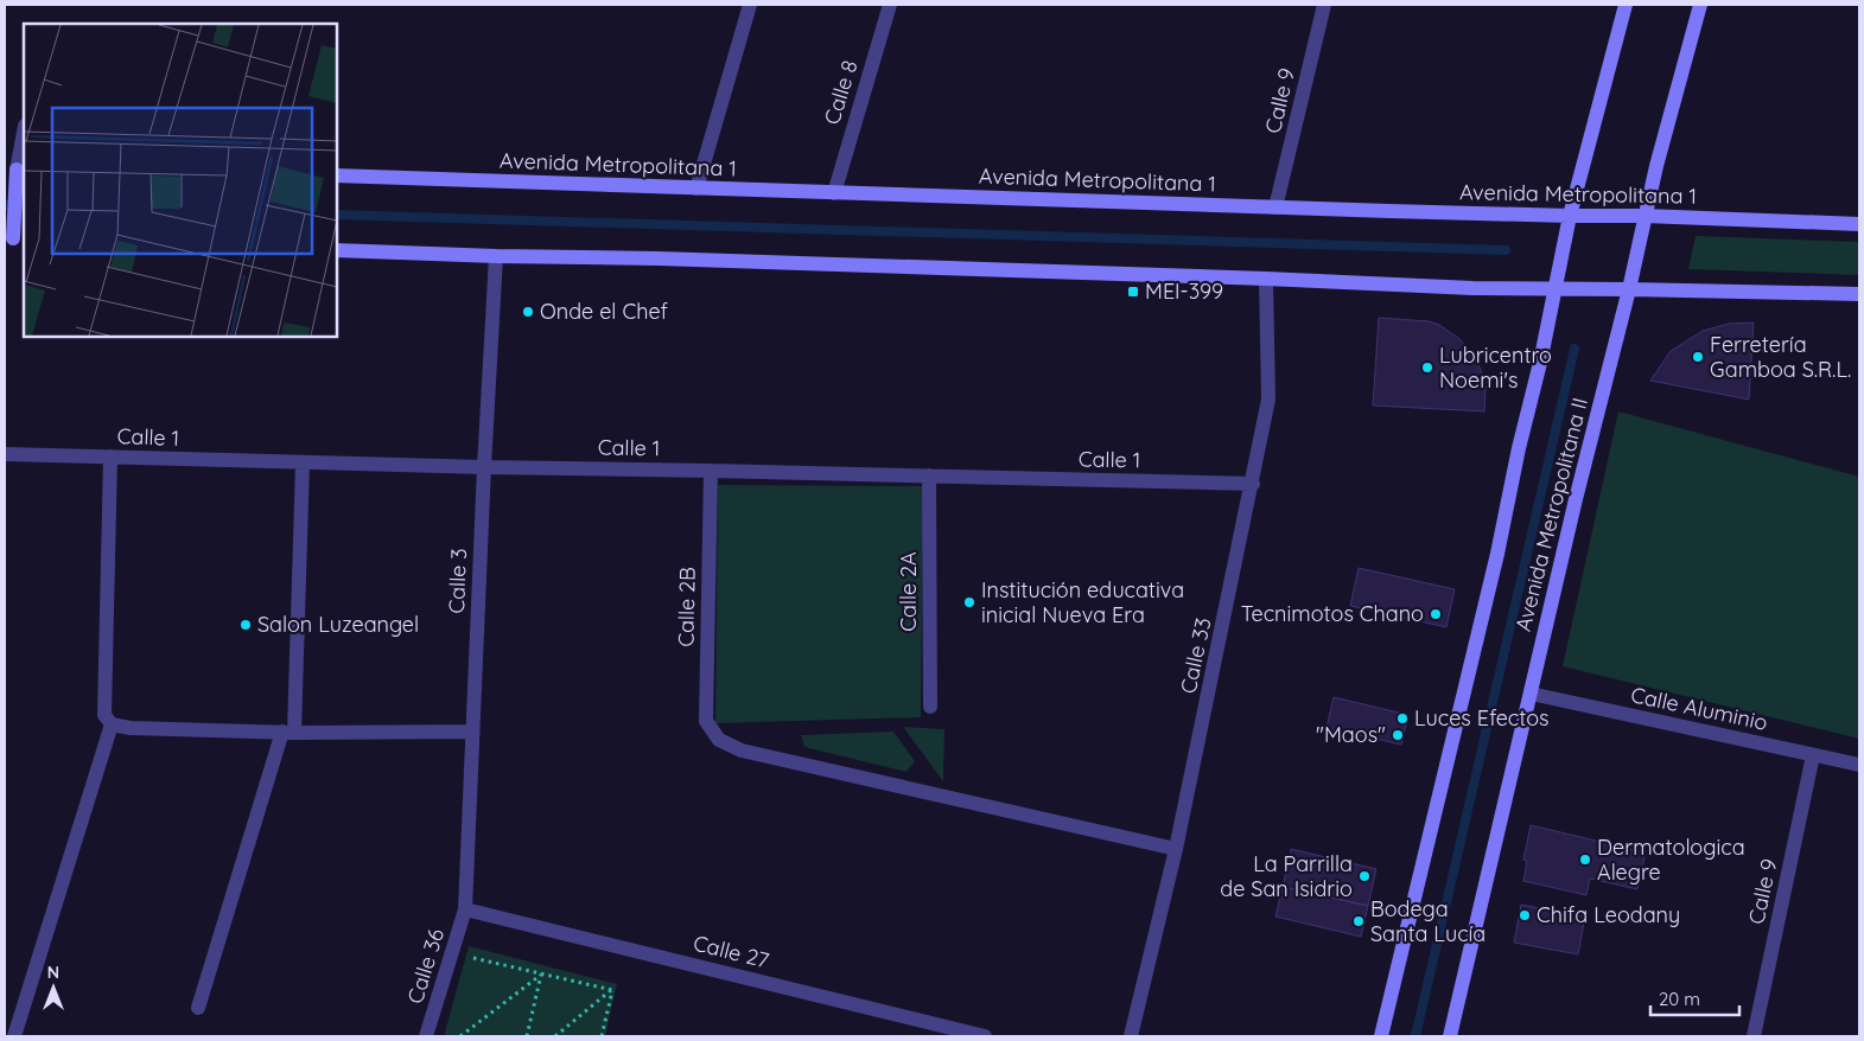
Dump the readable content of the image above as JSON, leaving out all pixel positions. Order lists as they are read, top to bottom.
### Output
{
  "streets": {
    "main road": ["Avenida Metropolitana 1", "Avenida Metropolitana II"],
    "street": [
      "Calle 8",
      "Calle 9",
      "Calle 1",
      "Calle 3",
      "Calle 2A",
      "Calle 2B",
      "Calle 33",
      "Calle Aluminio",
      "Calle 27",
      "Calle 36"
    ]
  },
  "crossings": [
    ["Calle 8", "Avenida Metropolitana 1"],
    ["Calle 9", "Avenida Metropolitana 1"],
    ["Calle 9", "Calle Aluminio"],
    ["Avenida Metropolitana 1", "Avenida Metropolitana II"],
    ["Calle 1", "Calle 3"],
    ["Calle 1", "Calle 2A"],
    ["Calle 1", "Calle 2B"],
    ["Calle 1", "Calle 33"],
    ["Avenida Metropolitana II", "Calle Aluminio"],
    ["Calle 3", "Calle 27"],
    ["Calle 3", "Calle 36"],
    ["Calle 2B", "Calle 33"],
    ["Calle 27", "Calle 36"]
  ],
  "places": {
    "transit": ["MEI-399"],
    "other": [
      "Onde el Chef",
      "Ferretería Gamboa S.R.L.",
      "Lubricentro Noemi's",
      "Institución educativa inicial Nueva Era",
      "Tecnimotos Chano",
      "Salon Luzeangel",
      "Luces Efectos",
      "\"Maos\"",
      "Dermatologica Alegre",
      "La Parrilla de San Isidrio",
      "Chifa Leodany",
      "Bodega Santa Lucía"
    ]
  },
  "scale_bar": "20 m",
  "north": "top"
}
